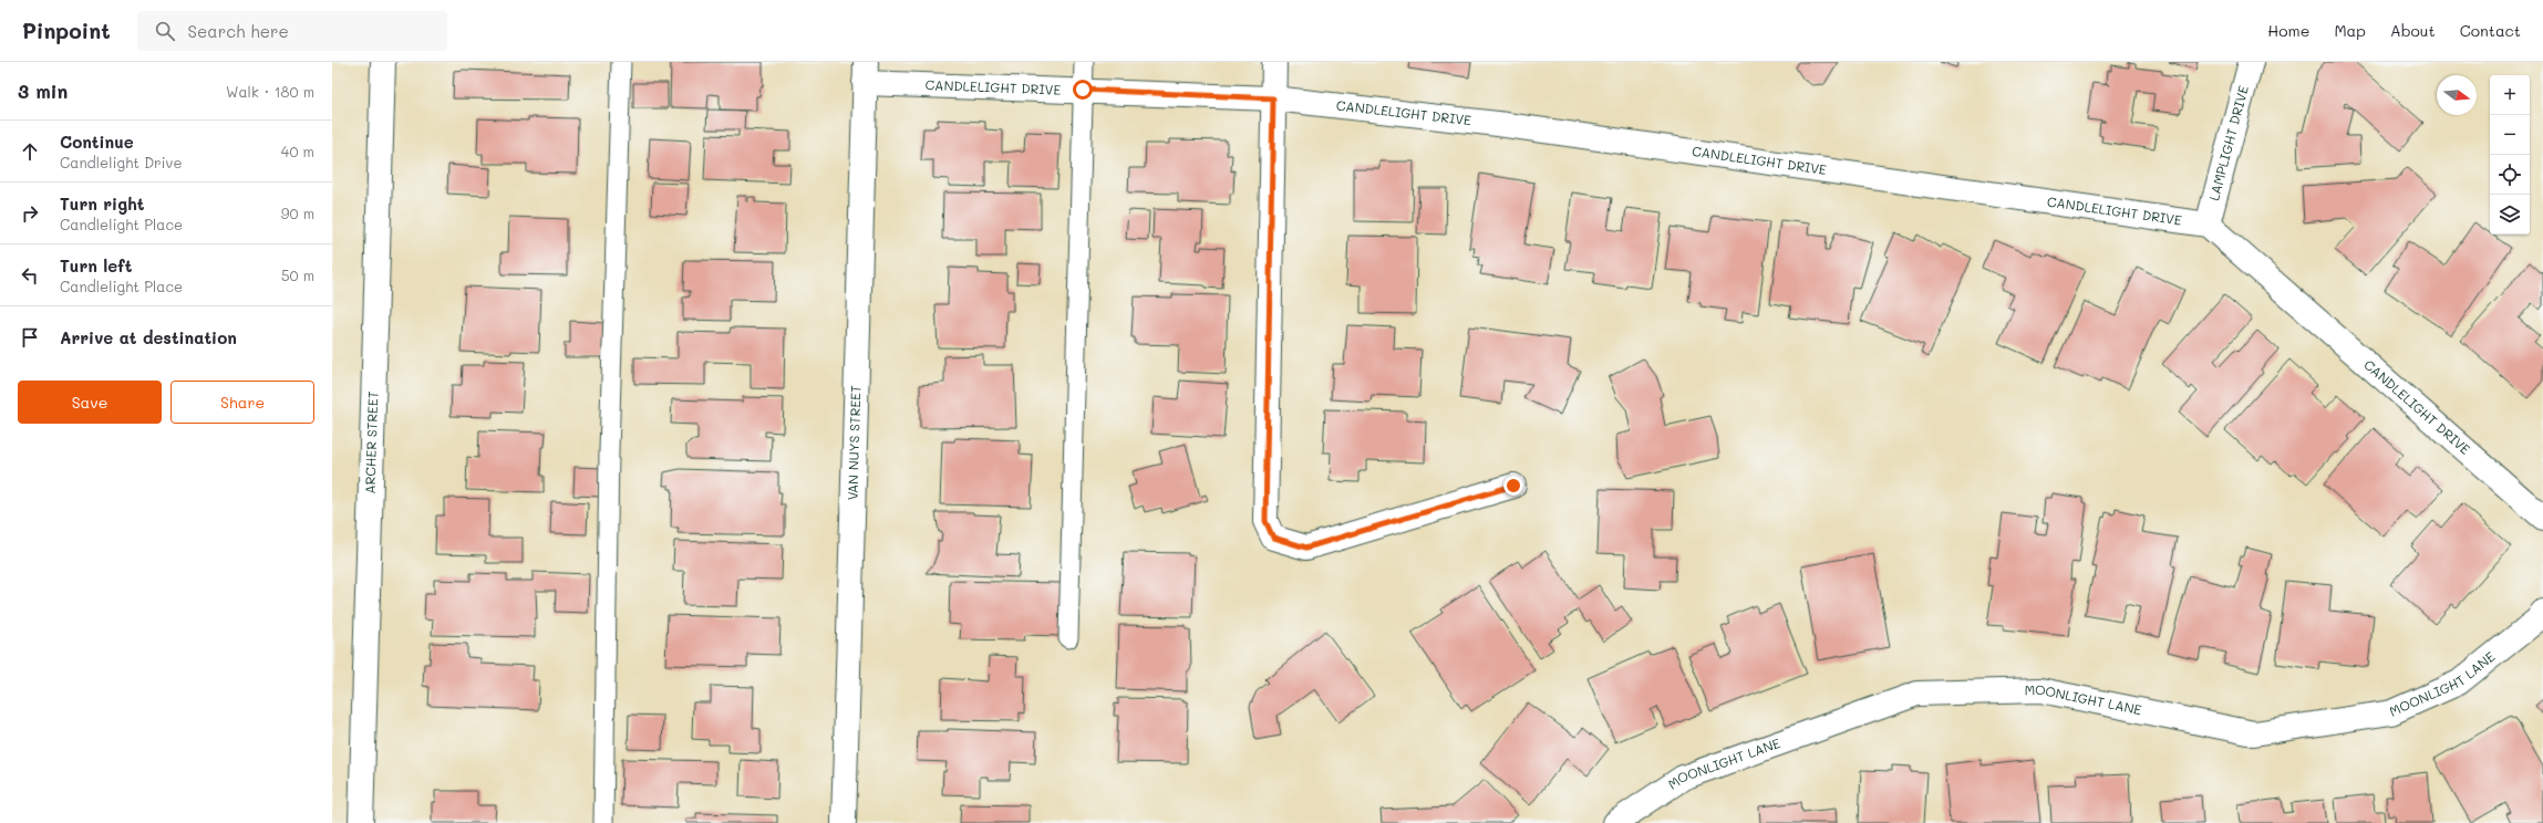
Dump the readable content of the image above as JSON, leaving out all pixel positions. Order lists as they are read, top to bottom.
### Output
{
  "streets": {
    "street": [
      "CANDLELIGHT DRIVE",
      "LAMPLIGHT DRIVE",
      "ARCHER STREET",
      "VAN NUYS STREET",
      "MOONLIGHT LANE"
    ]
  },
  "crossings": [
    ["CANDLELIGHT DRIVE", "LAMPLIGHT DRIVE"],
    ["CANDLELIGHT DRIVE", "VAN NUYS STREET"]
  ],
  "north": "right",
  "page": {
    "header": "Pinpoint",
    "search": "Search here",
    "nav": [
      "Home",
      "Map",
      "About",
      "Contact"
    ],
    "heading": ["3 min", "Walk · 180 m"],
    "map_buttons": ["+", "−"],
    "list": [
      ["Continue", "Candlelight Drive", "40 m"],
      ["Turn right", "Candlelight Place", "90 m"],
      ["Turn left", "Candlelight Place", "50 m"],
      "Arrive at destination"
    ],
    "buttons": ["Save", "Share"]
  }
}
